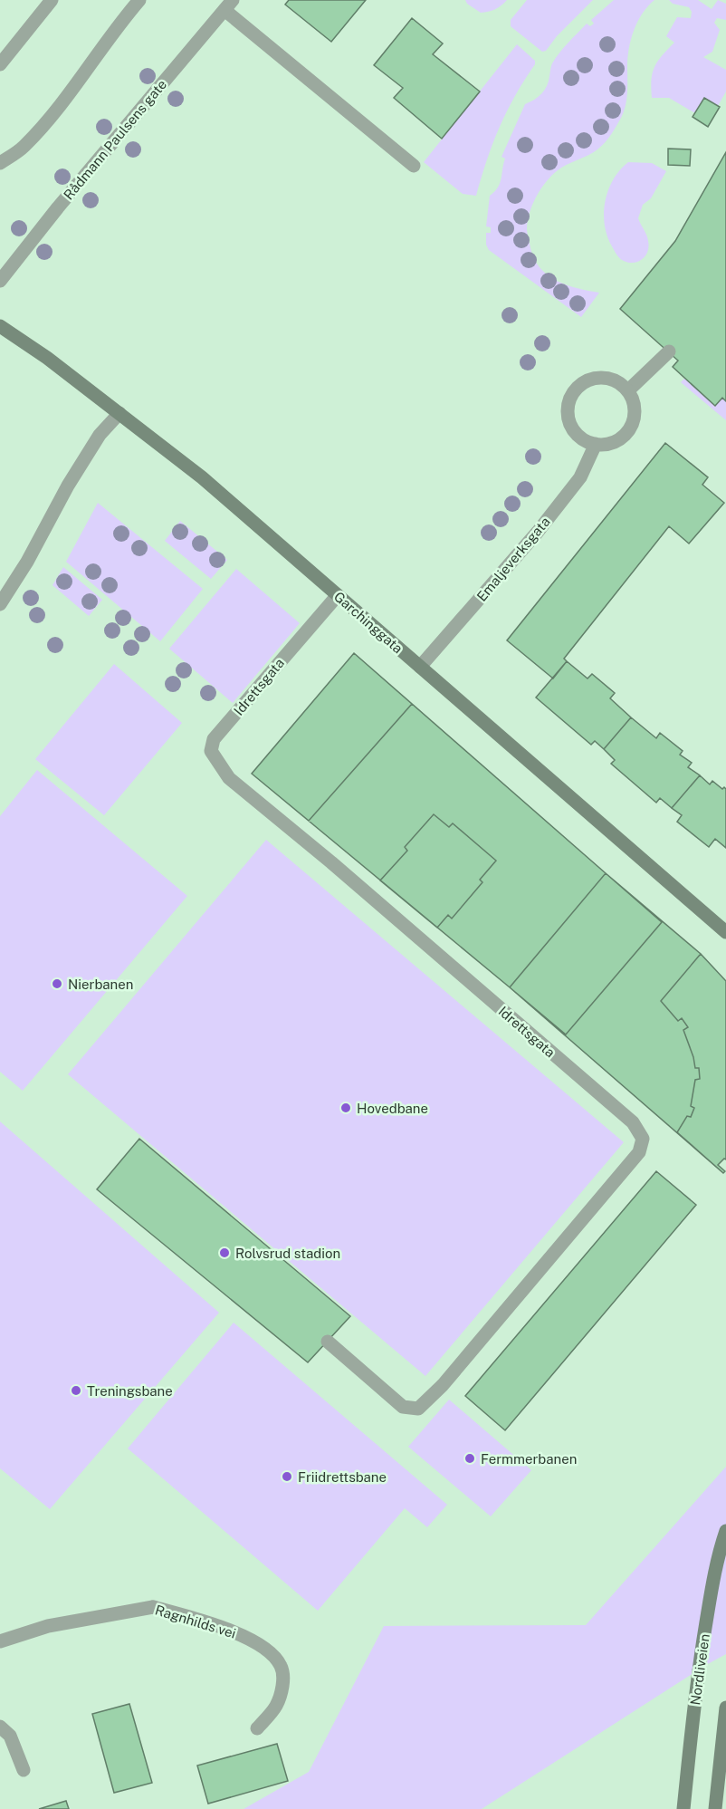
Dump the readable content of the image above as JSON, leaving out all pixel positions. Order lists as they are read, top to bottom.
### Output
{
  "streets": {
    "street": [
      "Rådmann Paulsens gate",
      "Emaljeverksgata",
      "Garchinggata",
      "Idrettsgata",
      "Ragnhilds vei",
      "Nordliveien"
    ]
  },
  "crossings": [
    ["Emaljeverksgata", "Garchinggata"],
    ["Garchinggata", "Idrettsgata"]
  ],
  "places": [
    "Nierbanen",
    "Hovedbane",
    "Rolvsrud stadion",
    "Treningsbane",
    "Fermmerbanen",
    "Friidrettsbane"
  ]
}
